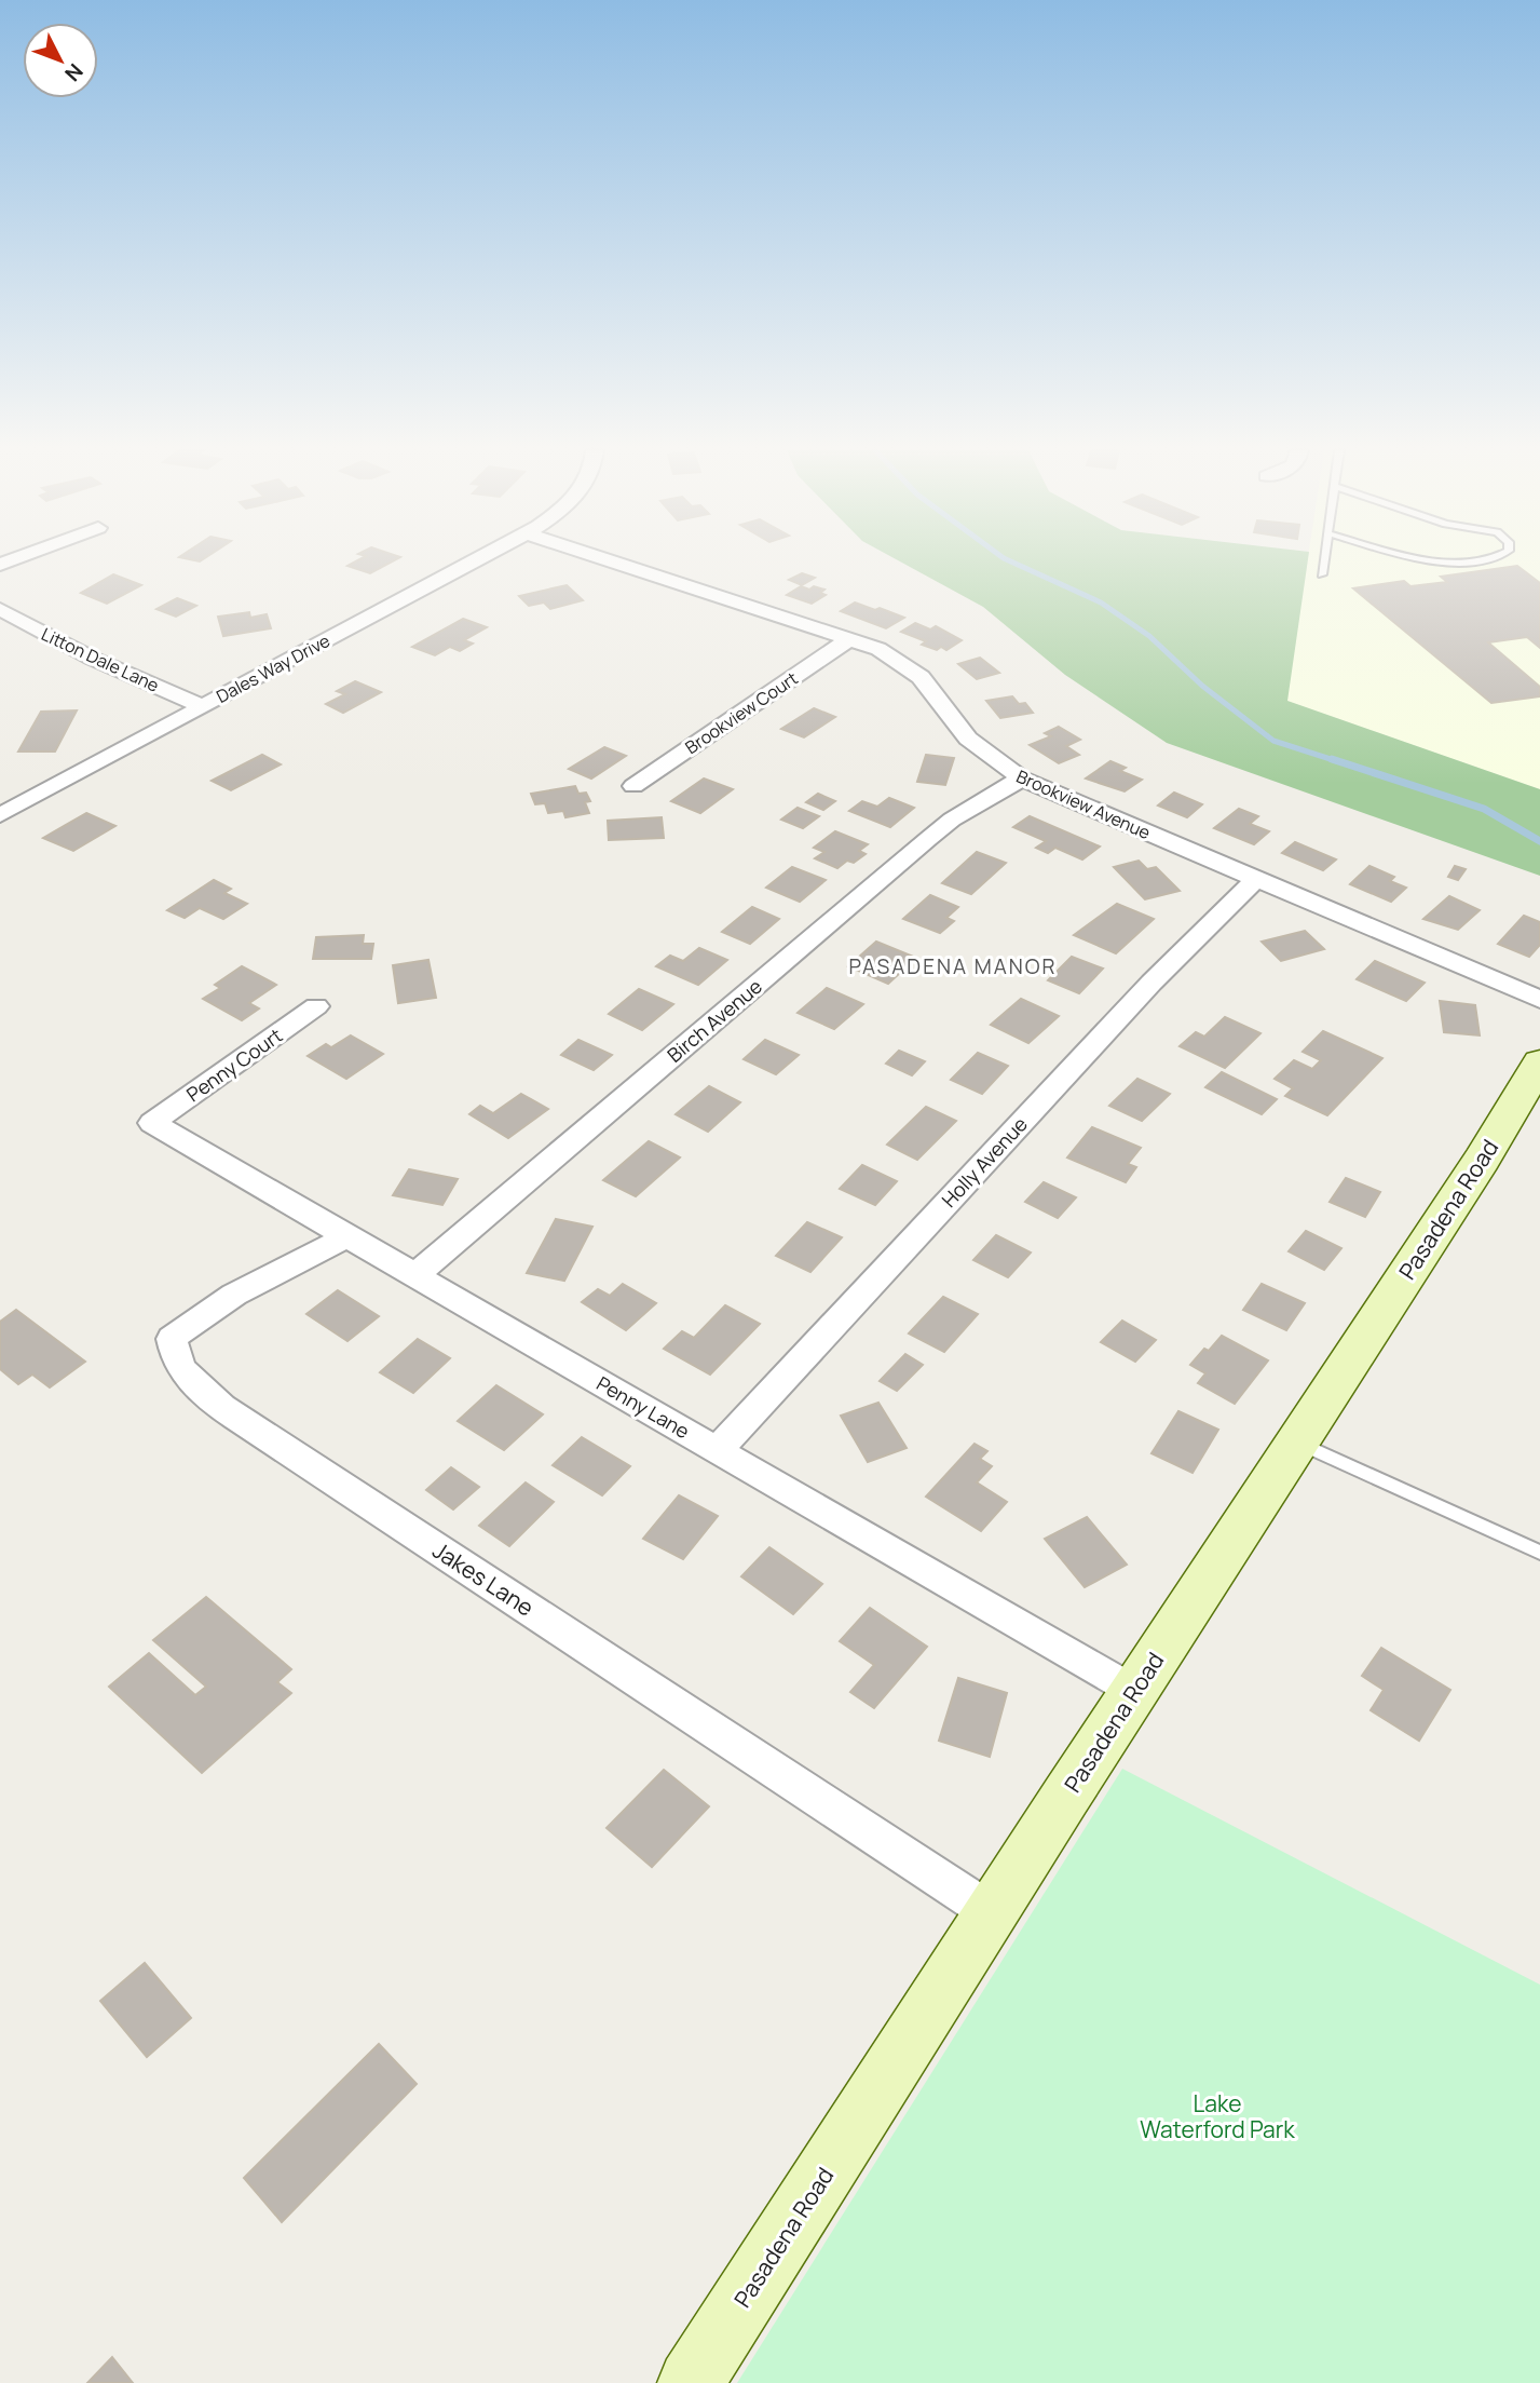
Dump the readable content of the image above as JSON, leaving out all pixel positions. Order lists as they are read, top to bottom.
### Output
{
  "streets": {
    "main road": ["Pasadena Road"],
    "street": [
      "Litton Dale Lane",
      "Dales Way Drive",
      "Brookview Court",
      "Brookview Avenue",
      "Birch Avenue",
      "Penny Court",
      "Holly Avenue",
      "Penny Lane",
      "Jakes Lane"
    ]
  },
  "crossings": [
    ["Litton Dale Lane", "Dales Way Drive"],
    ["Brookview Court", "Brookview Avenue"],
    ["Brookview Avenue", "Birch Avenue"],
    ["Brookview Avenue", "Holly Avenue"],
    ["Birch Avenue", "Penny Lane"],
    ["Penny Court", "Penny Lane"],
    ["Holly Avenue", "Penny Lane"],
    ["Pasadena Road", "Penny Lane"],
    ["Pasadena Road", "Jakes Lane"],
    ["Penny Lane", "Jakes Lane"]
  ],
  "districts": ["PASADENA MANOR"],
  "parks": ["Lake Waterford Park"],
  "north": "bottom right"
}
